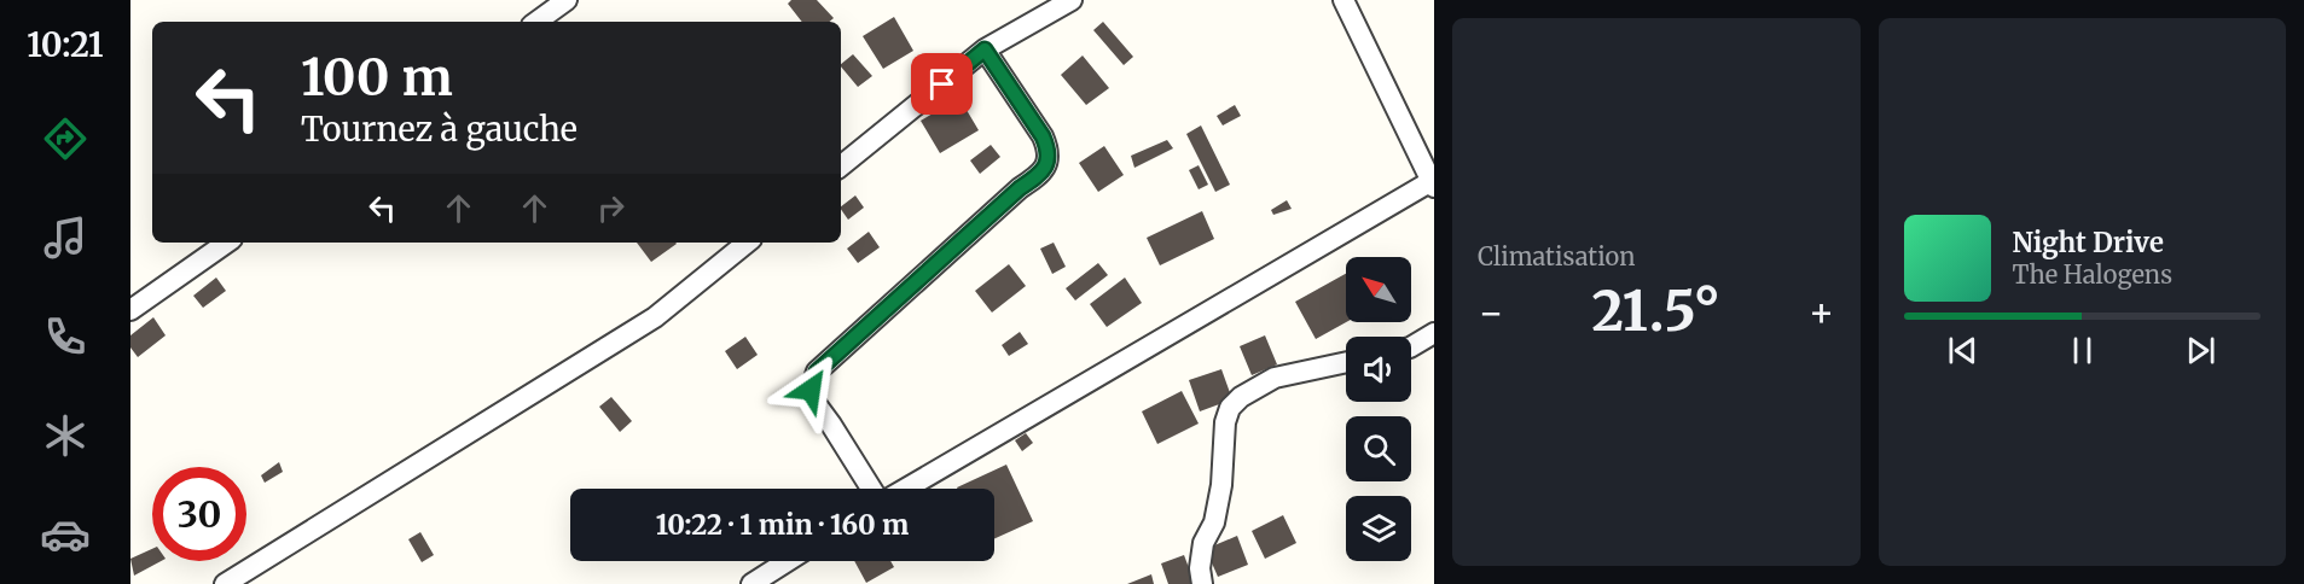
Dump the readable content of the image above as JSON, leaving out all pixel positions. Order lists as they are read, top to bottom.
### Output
{
  "north": "top left",
  "page": {
    "tabs": "10:21",
    "tile": "Climatisation",
    "turn": ["100 m", "Tournez à gauche"],
    "song": ["Night Drive", "The Halogens"],
    "heat": ["−", "21.5°", "+"],
    "limit": "30",
    "trip": "10:22 · 1 min · 160 m"
  }
}
